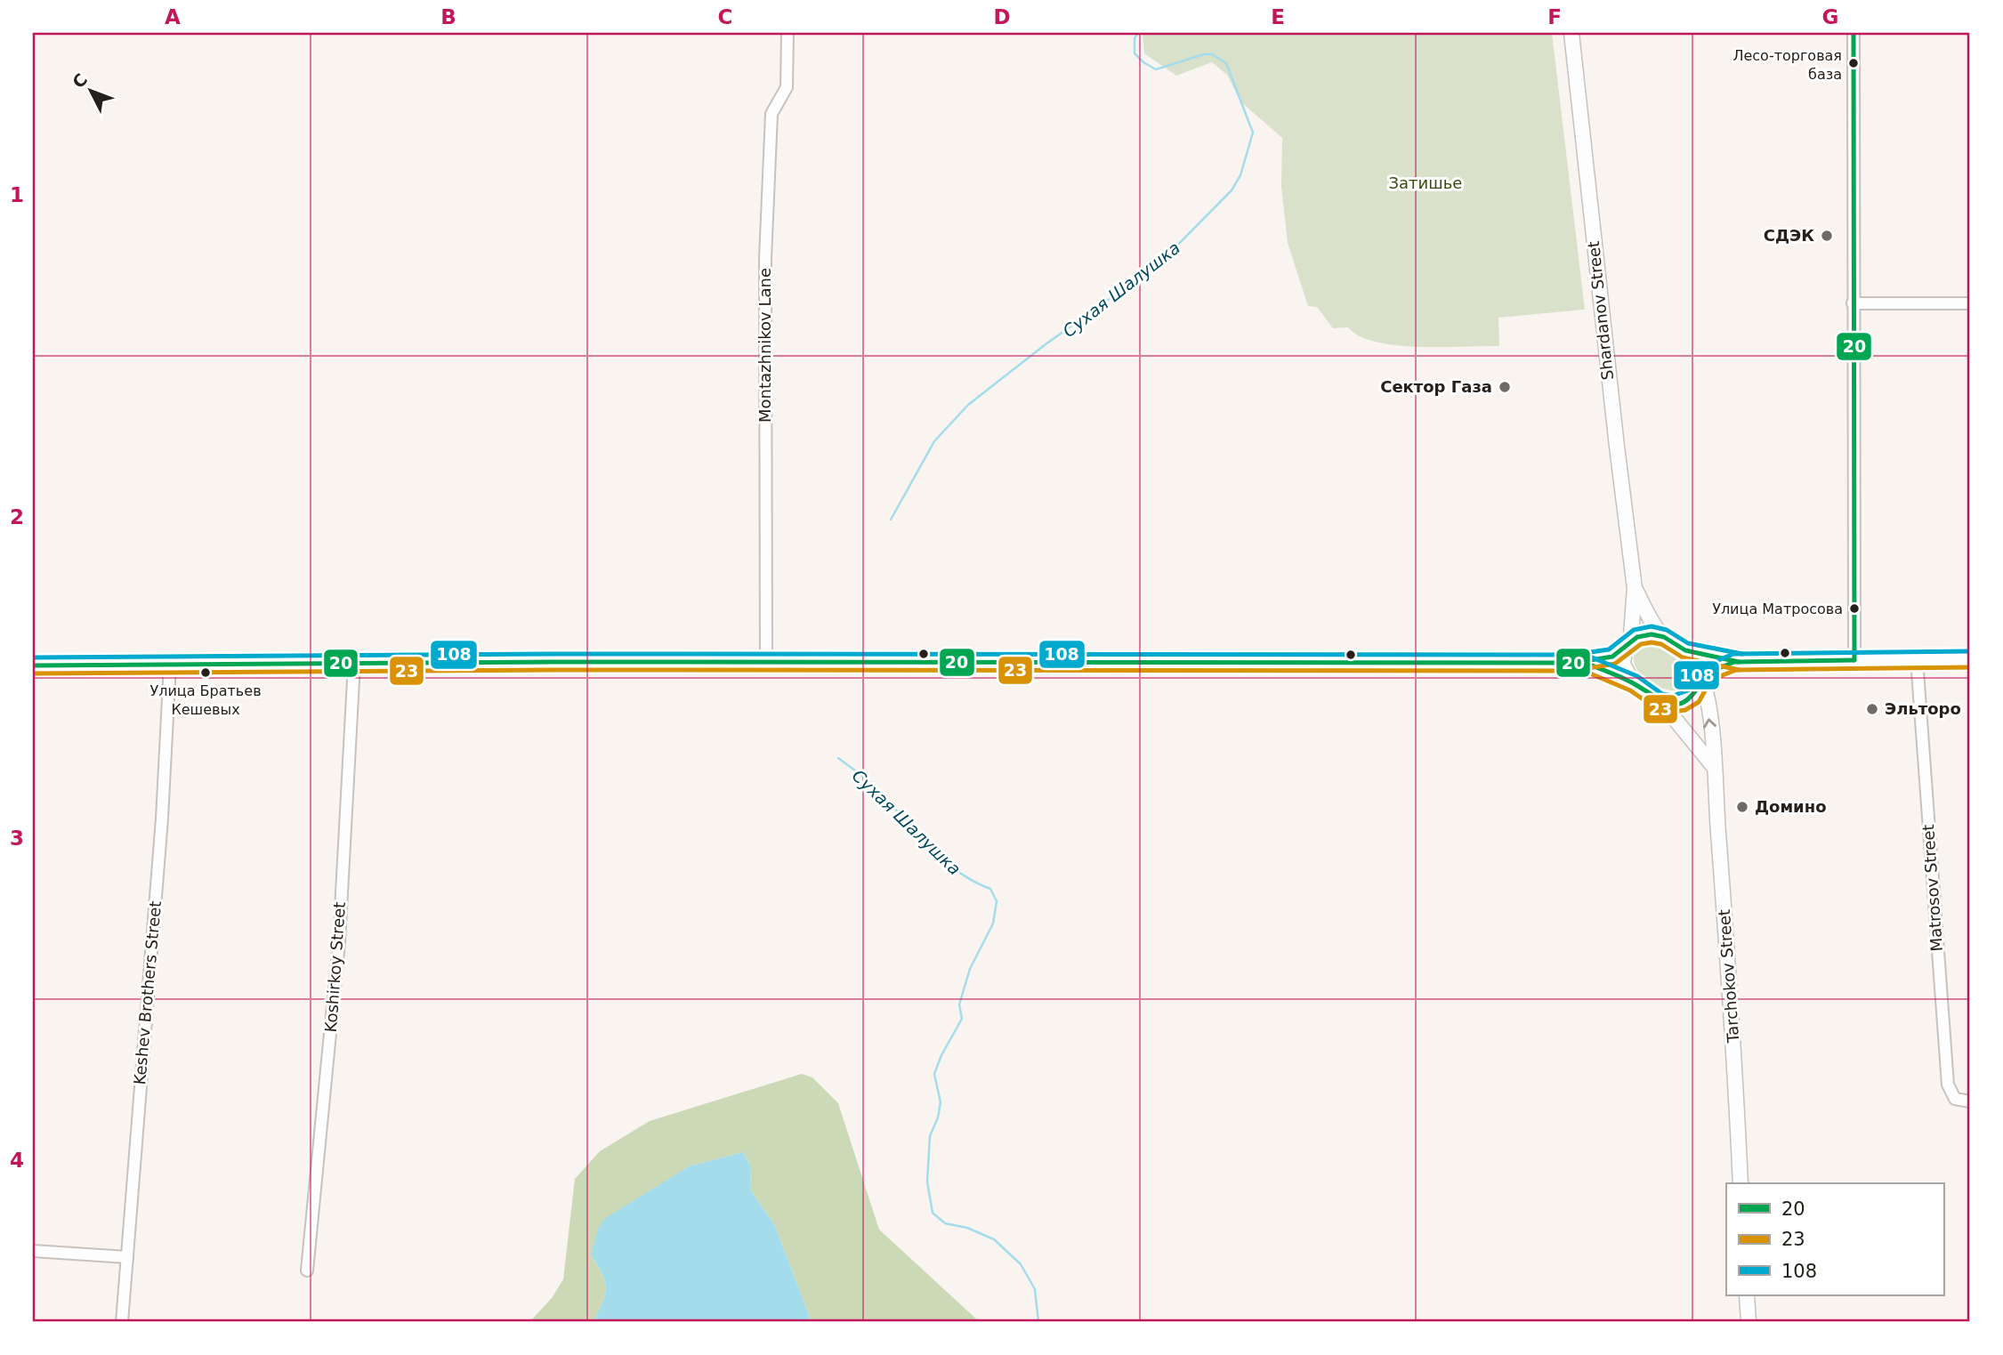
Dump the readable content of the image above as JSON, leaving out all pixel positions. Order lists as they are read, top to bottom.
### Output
{
  "streets": {
    "main road": ["Shardanov Street", "Tarchokov Street"],
    "street": [
      "Montazhnikov Lane",
      "Matrosov Street",
      "Koshirkoy Street",
      "Keshev Brothers Street"
    ]
  },
  "water": ["Сухая Шалушка"],
  "parks": ["Затишье"],
  "places": [
    "Лесо-торговая база",
    "СДЭК",
    "Сектор Газа",
    "Улица Матросова",
    "Улица Братьев Кешевых",
    "Эльторо",
    "Домино"
  ],
  "lines": ["transit line 20", "transit line 108", "transit line 23"],
  "legend": ["20", "23", "108"],
  "north": "top left",
  "grid": {
    "columns": [
      "A",
      "B",
      "C",
      "D",
      "E",
      "F",
      "G"
    ],
    "rows": [
      "1",
      "2",
      "3",
      "4"
    ]
  }
}
